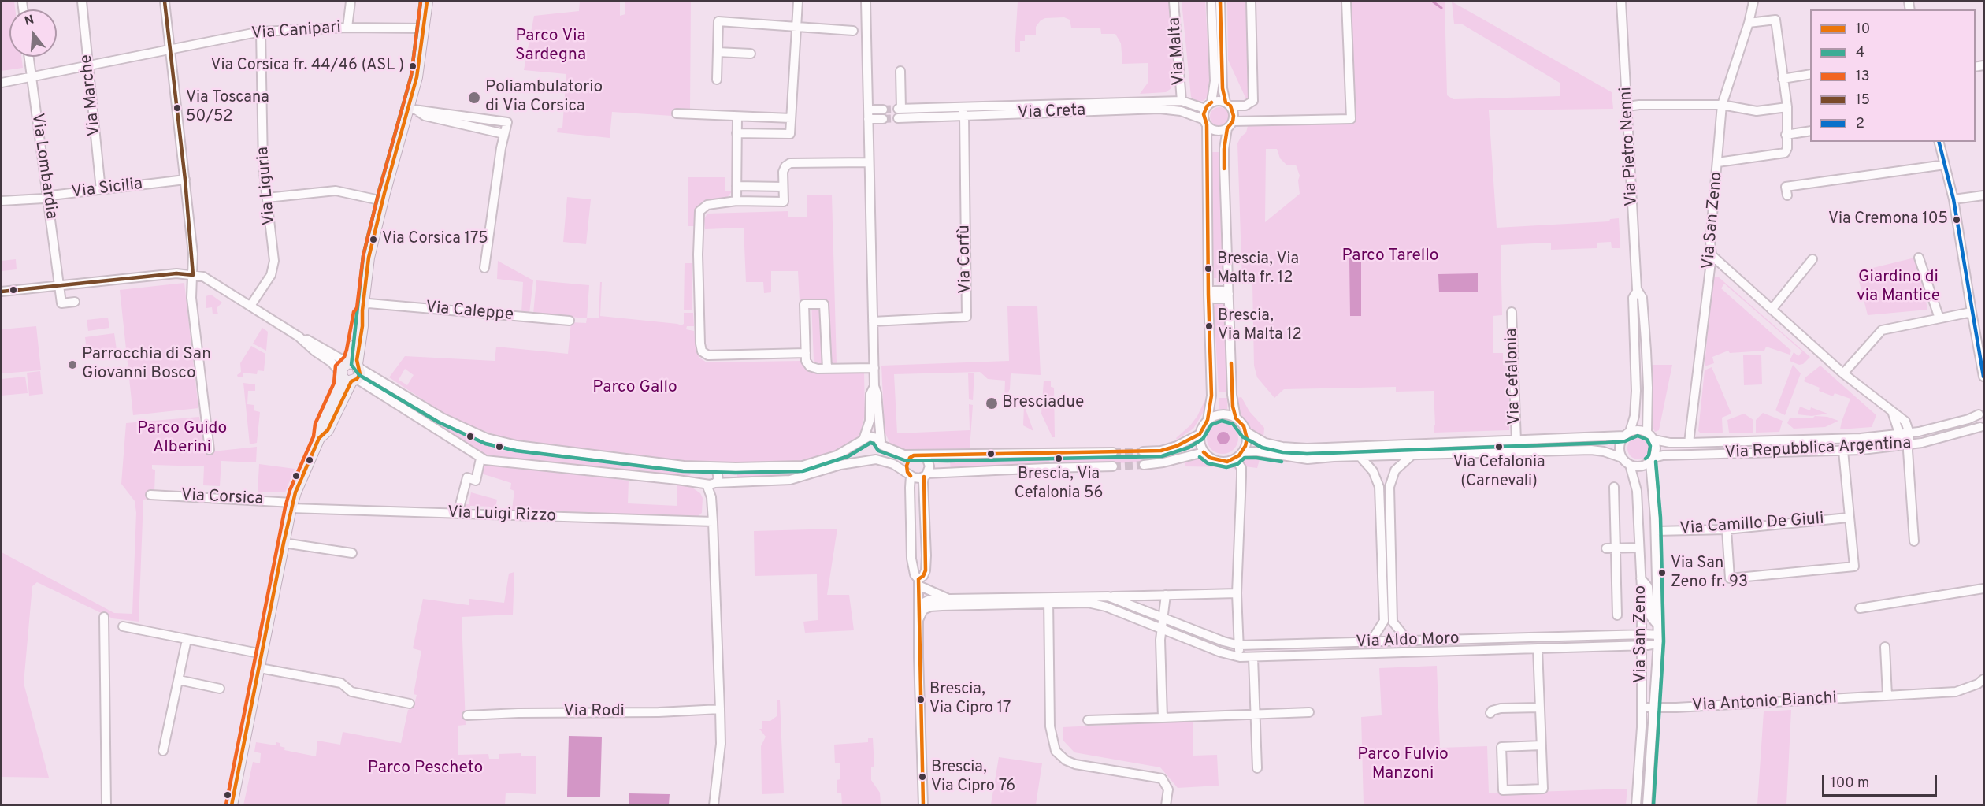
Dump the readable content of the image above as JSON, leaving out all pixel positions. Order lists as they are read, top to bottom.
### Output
{
  "streets": {
    "street": [
      "Via Canipari",
      "Via Malta",
      "Via Marche",
      "Via Creta",
      "Via Pietro Nenni",
      "Via Lombardia",
      "Via Liguria",
      "Via Sicilia",
      "Via San Zeno",
      "Via Corfù",
      "Via Caleppe",
      "Via Cefalonia",
      "Via Repubblica Argentina",
      "Via Corsica",
      "Via Luigi Rizzo",
      "Via Camillo De Giuli",
      "Via Aldo Moro",
      "Via Antonio Bianchi",
      "Via Rodi"
    ]
  },
  "crossings": [
    ["Via Canipari", "Via Marche"],
    ["Via Canipari", "Via Lombardia"],
    ["Via Canipari", "Via Liguria"],
    ["Via Malta", "Via Creta"],
    ["Via Marche", "Via Sicilia"],
    ["Via Creta", "Via Corfù"],
    ["Via Pietro Nenni", "Via San Zeno"],
    ["Via Pietro Nenni", "Via Cefalonia"],
    ["Via Pietro Nenni", "Via Repubblica Argentina"],
    ["Via Lombardia", "Via Sicilia"],
    ["Via San Zeno", "Via Cefalonia"],
    ["Via San Zeno", "Via Repubblica Argentina"],
    ["Via San Zeno", "Via Camillo De Giuli"],
    ["Via San Zeno", "Via Aldo Moro"],
    ["Via San Zeno", "Via Antonio Bianchi"],
    ["Via Cefalonia", "Via Repubblica Argentina"],
    ["Via Corsica", "Via Luigi Rizzo"]
  ],
  "parks": [
    "Parco Via Sardegna",
    "Parco Tarello",
    "Giardino di via Mantice",
    "Parco Gallo",
    "Parco Guido Alberini",
    "Parco Fulvio Manzoni",
    "Parco Pescheto"
  ],
  "places": [
    "Via Corsica fr. 44/46 (ASL )",
    "Poliambulatorio di Via Corsica",
    "Via Toscana 50/52",
    "Via Cremona 105",
    "Via Corsica 175",
    "Brescia, Via Malta fr. 12",
    "Brescia, Via Malta 12",
    "Parrocchia di San Giovanni Bosco",
    "Bresciadue",
    "Via Cefalonia (Carnevali)",
    "Brescia, Via Cefalonia 56",
    "Via San Zeno fr. 93",
    "Brescia, Via Cipro 17",
    "Brescia, Via Cipro 76"
  ],
  "lines": [
    "transit line 10",
    "transit line 4",
    "transit line 13",
    "transit line 15",
    "transit line 2"
  ],
  "legend": [
    "10",
    "4",
    "13",
    "15",
    "2"
  ],
  "scale_bar": "100 m",
  "north": "top"
}
